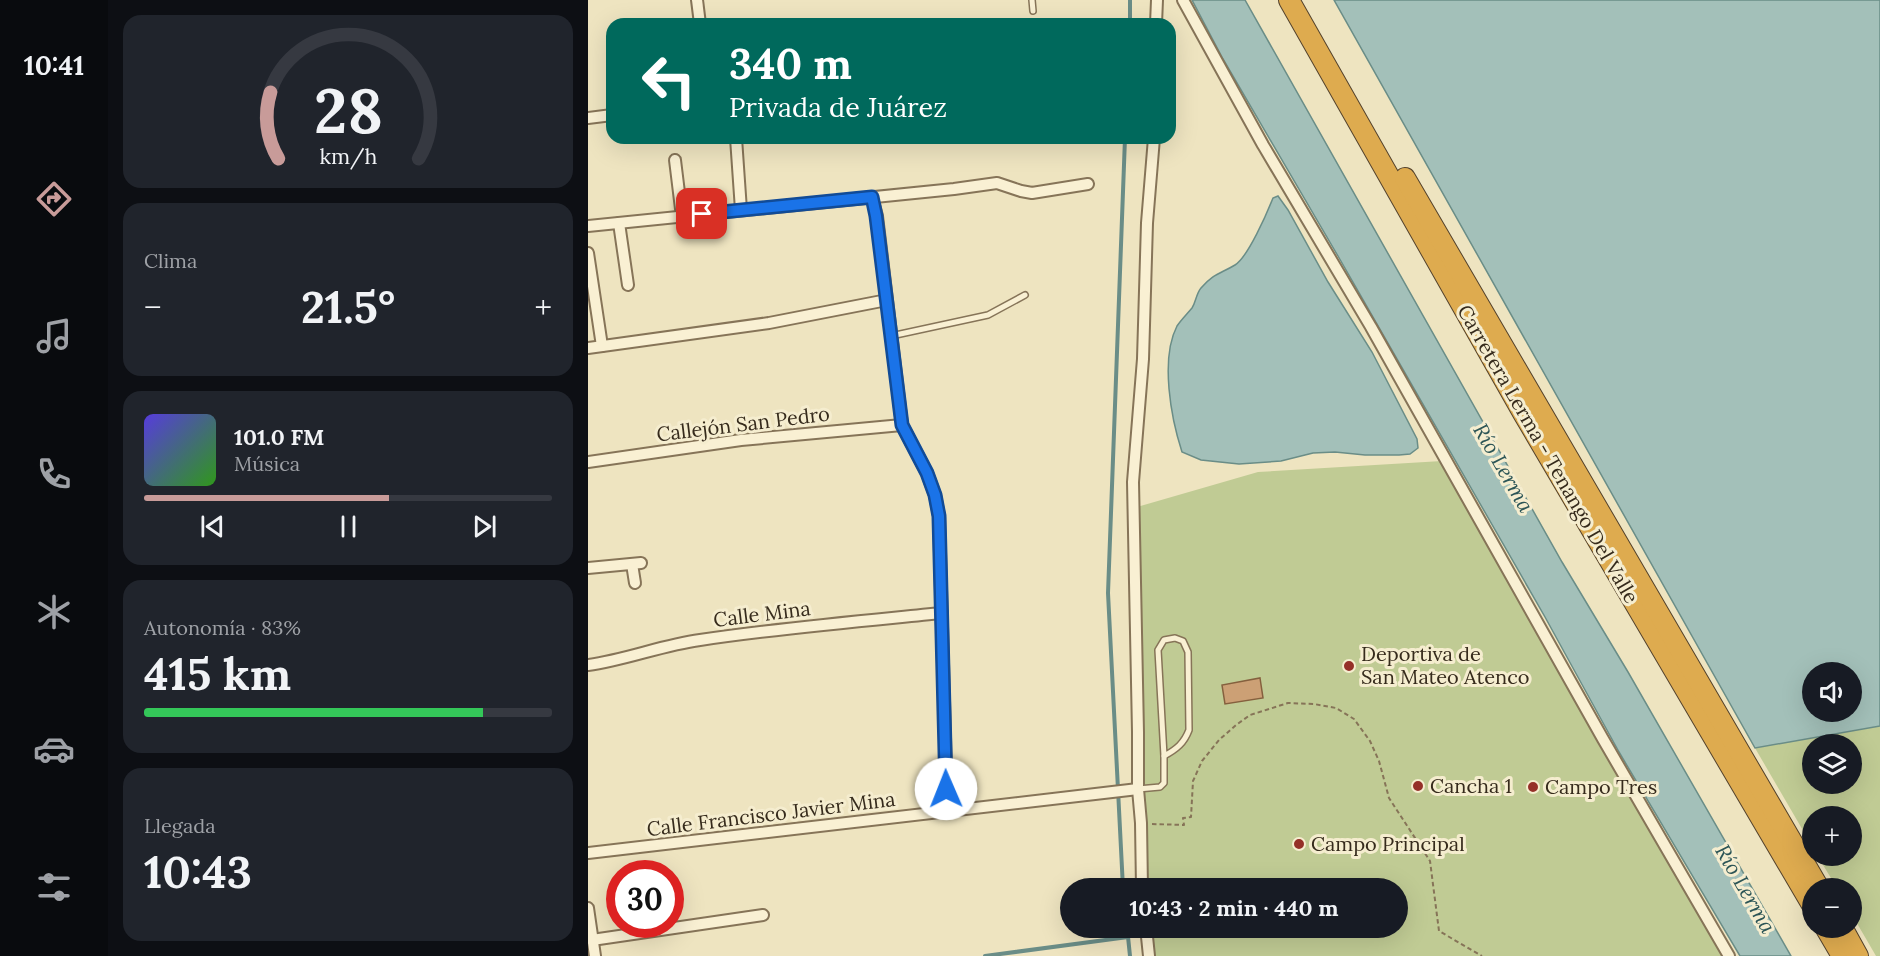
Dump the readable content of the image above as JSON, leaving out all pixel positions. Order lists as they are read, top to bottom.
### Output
{
  "streets": {
    "highway": ["Carretera Lerma - Tenango Del Valle"],
    "street": ["Callejón San Pedro", "Calle Mina", "Calle Francisco Javier Mina"]
  },
  "water": ["Río Lerma"],
  "places": [
    "Deportiva de San Mateo Atenco",
    "Cancha 1",
    "Campo Tres",
    "Campo Principal"
  ],
  "page": {
    "tabs": "10:41",
    "turn": ["340 m", "Privada de Juárez"],
    "tile": [
      "Clima",
      ["Autonomía · 83%", "415 km"],
      ["Llegada", "10:43"]
    ],
    "heat": ["−", "21.5°", "+"],
    "song": ["101.0 FM", "Música"],
    "map_buttons": ["+", "−"],
    "limit": "30",
    "trip": "10:43 · 2 min · 440 m",
    "gauge": ["28", "km/h"]
  }
}
